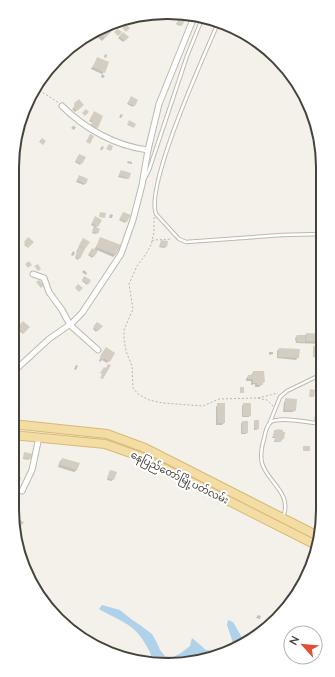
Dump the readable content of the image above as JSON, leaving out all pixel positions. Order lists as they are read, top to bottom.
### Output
{
  "streets": {
    "main road": ["နေပြည်တော်မြို့ပတ်လမ်း"]
  },
  "north": "top left"
}
